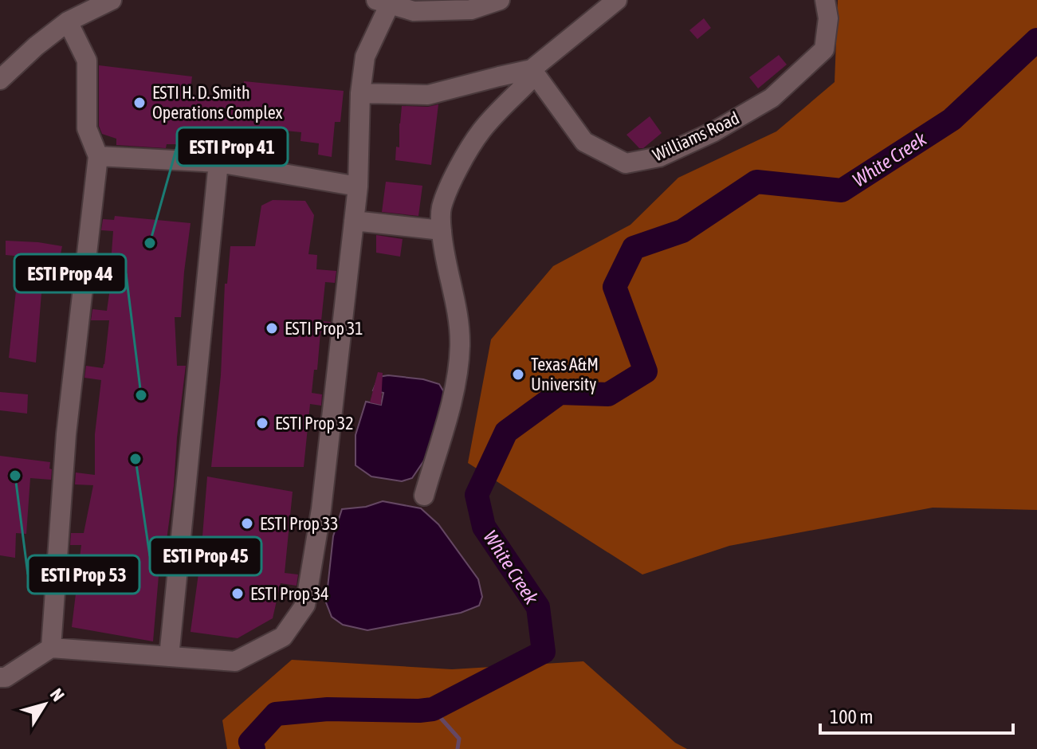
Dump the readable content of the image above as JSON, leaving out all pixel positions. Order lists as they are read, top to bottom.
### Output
{
  "streets": {
    "street": ["Williams Road"]
  },
  "water": ["White Creek"],
  "places": [
    "ESTI H. D. Smith Operations Complex",
    "ESTI Prop 41",
    "ESTI Prop 31",
    "Texas A&M University",
    "ESTI Prop 44",
    "ESTI Prop 32",
    "ESTI Prop 45",
    "ESTI Prop 53",
    "ESTI Prop 33",
    "ESTI Prop 34"
  ],
  "scale_bar": "100 m",
  "north": "top right"
}
